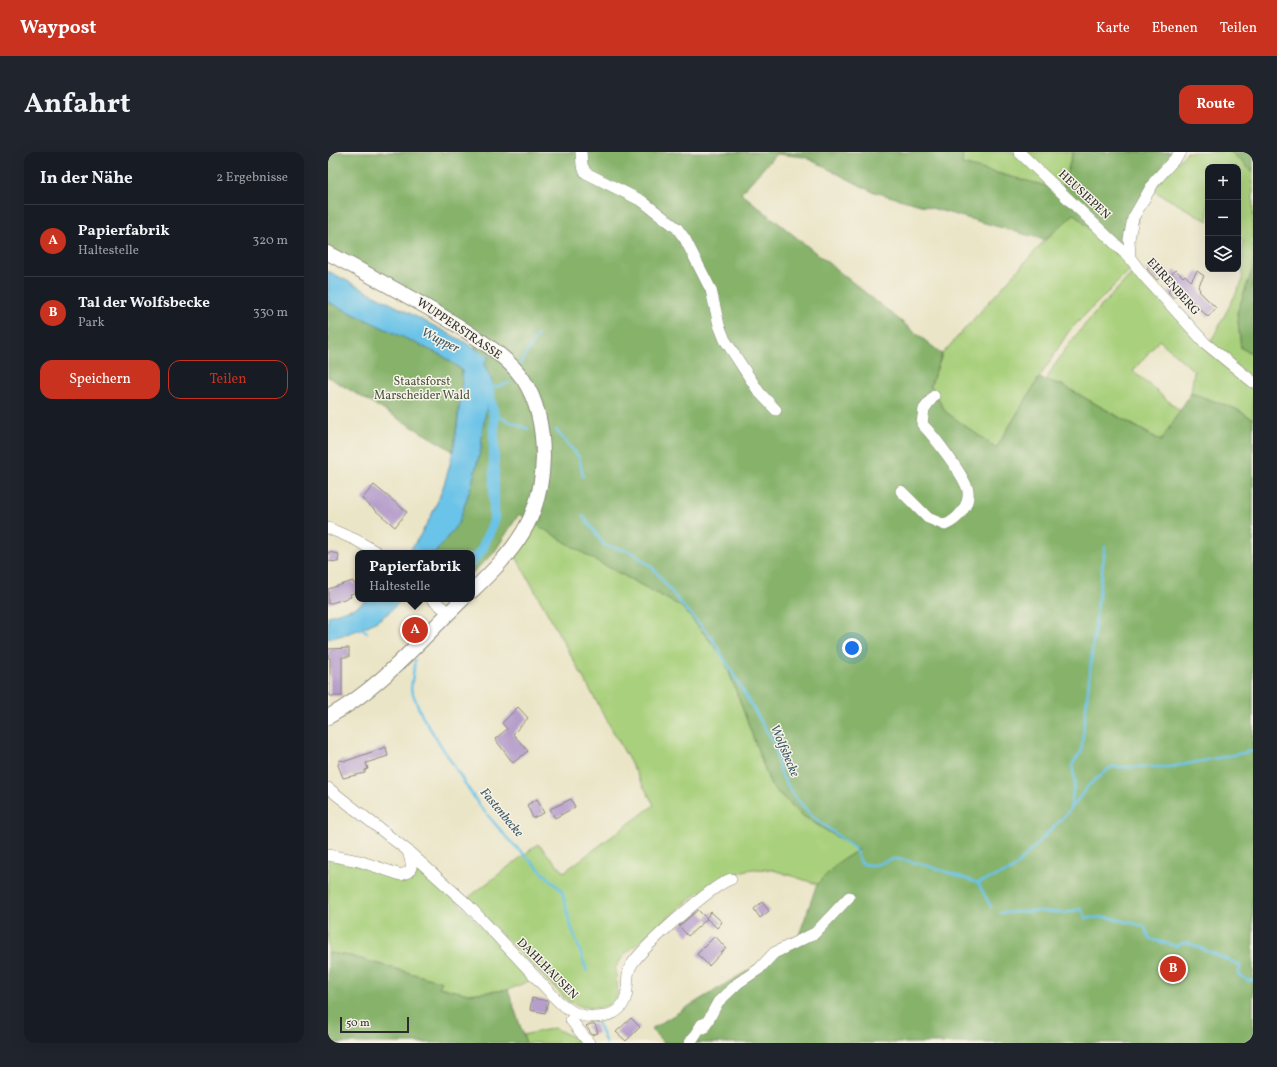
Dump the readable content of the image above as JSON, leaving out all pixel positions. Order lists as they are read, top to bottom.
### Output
{
  "streets": {
    "main road": ["WUPPERSTRASSE"],
    "street": ["HEUSIEPEN", "EHRENBERG", "DAHLHAUSEN"]
  },
  "crossings": [
    ["HEUSIEPEN", "EHRENBERG"]
  ],
  "water": ["Wupper", "Wolfsbecke", "Fastenbecke"],
  "parks": ["Staatsforst Marscheider Wald"],
  "scale_bar": "50 m",
  "page": {
    "header": "Waypost",
    "nav": ["Karte", "Ebenen", "Teilen"],
    "title": "Anfahrt",
    "buttons": [
      "Route",
      ["Speichern", "Teilen"]
    ],
    "heading": ["In der Nähe", "2 Ergebnisse"],
    "map_buttons": ["+", "−"],
    "list": [
      {
        "mark": "A",
        "name": "Papierfabrik",
        "note": "Haltestelle",
        "value": "320 m"
      },
      {
        "mark": "B",
        "name": "Tal der Wolfsbecke",
        "note": "Park",
        "value": "330 m"
      }
    ],
    "popup": ["Papierfabrik", "Haltestelle"],
    "pins": ["A", "B"],
    "scale": "50 m"
  }
}
